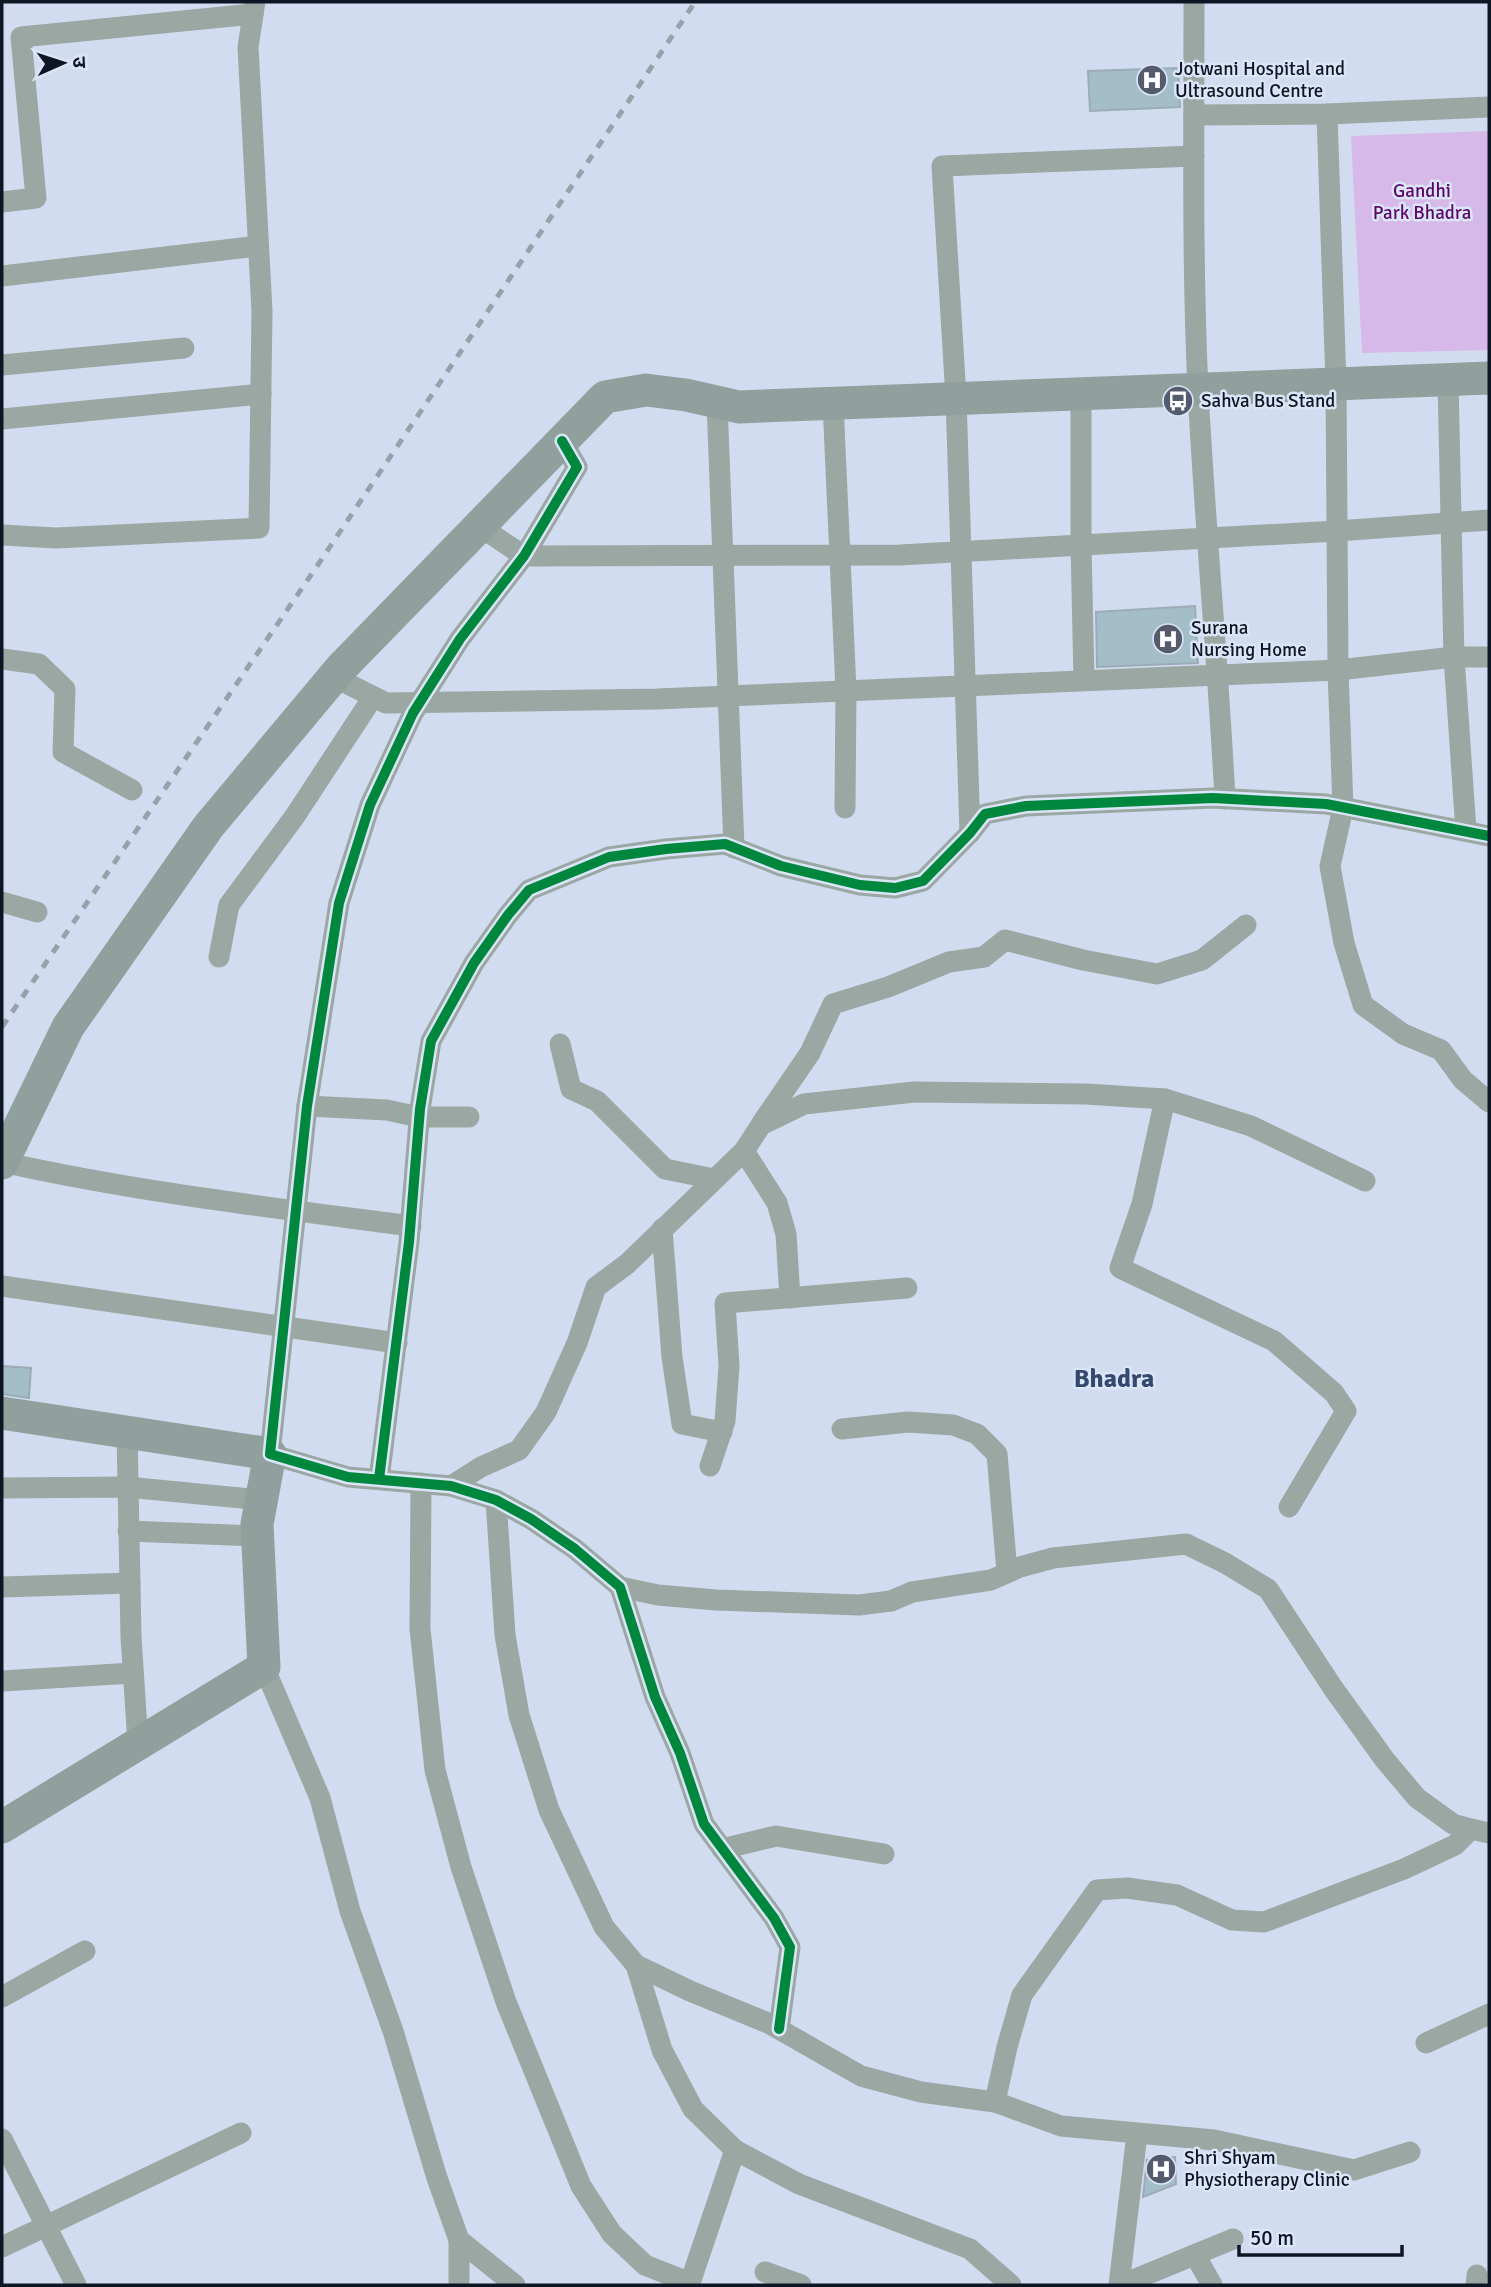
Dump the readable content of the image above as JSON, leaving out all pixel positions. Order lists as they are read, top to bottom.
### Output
{
  "districts": ["Bhadra"],
  "parks": ["Gandhi Park Bhadra"],
  "places": {
    "hospital": ["Jotwani Hospital and Ultrasound Centre", "Surana Nursing Home", "Shri Shyam Physiotherapy Clinic"],
    "bus stop": ["Sahva Bus Stand"]
  },
  "scale_bar": "50 m",
  "north": "right"
}
